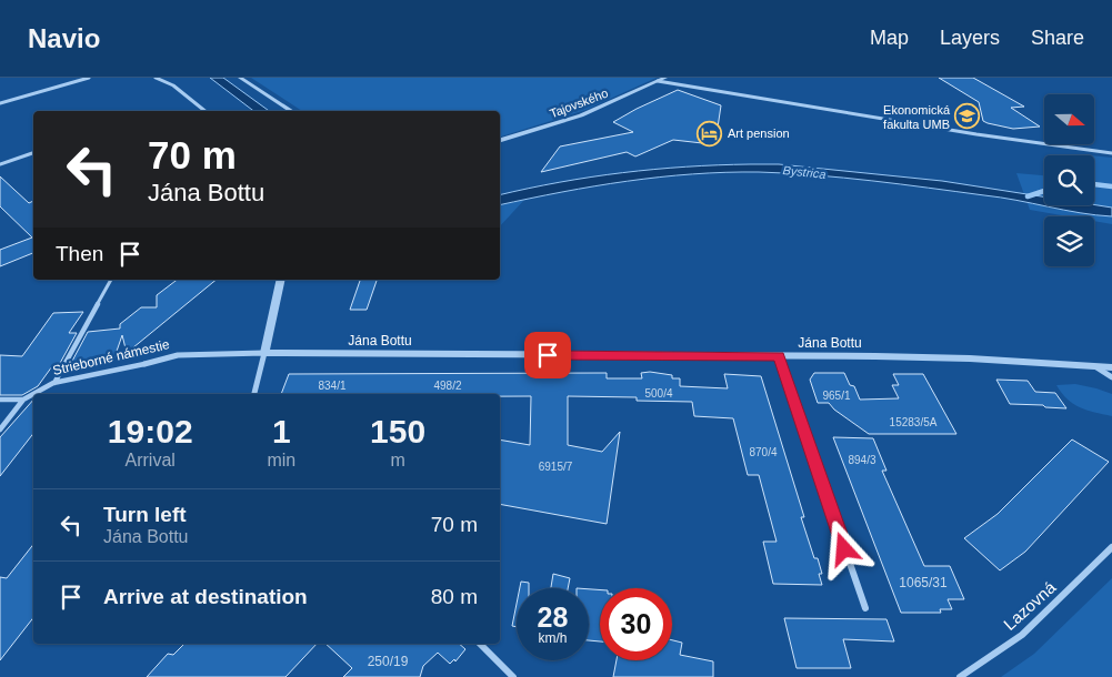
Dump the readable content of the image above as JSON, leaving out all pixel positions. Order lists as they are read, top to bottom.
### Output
{
  "streets": {
    "street": [
      "Tajovského",
      "Jána Bottu",
      "Strieborné námestie",
      "Lazovná"
    ]
  },
  "crossings": [
    ["Jána Bottu", "Strieborné námestie"]
  ],
  "water": ["Bystrica"],
  "places": {
    "school or university": ["Ekonomická fakulta UMB"],
    "hotel": ["Art pension"]
  },
  "house_numbers": [
    "834/1",
    "498/2",
    "500/4",
    "965/1",
    "15283/5A",
    "870/4",
    "894/3",
    "6915/7",
    "1065/31",
    "250/19"
  ],
  "north": "right",
  "page": {
    "header": "Navio",
    "nav": ["Map", "Layers", "Share"],
    "turn": ["70 m", "Jána Bottu"],
    "then": "Then",
    "eta": [
      "19:02",
      "Arrival",
      "1",
      "min",
      "150",
      "m"
    ],
    "list": [
      {
        "name": "Turn left",
        "note": "Jána Bottu",
        "value": "70 m"
      },
      {
        "name": "Arrive at destination",
        "value": "80 m"
      }
    ],
    "speed": "28 km/h",
    "limit": "30"
  }
}
